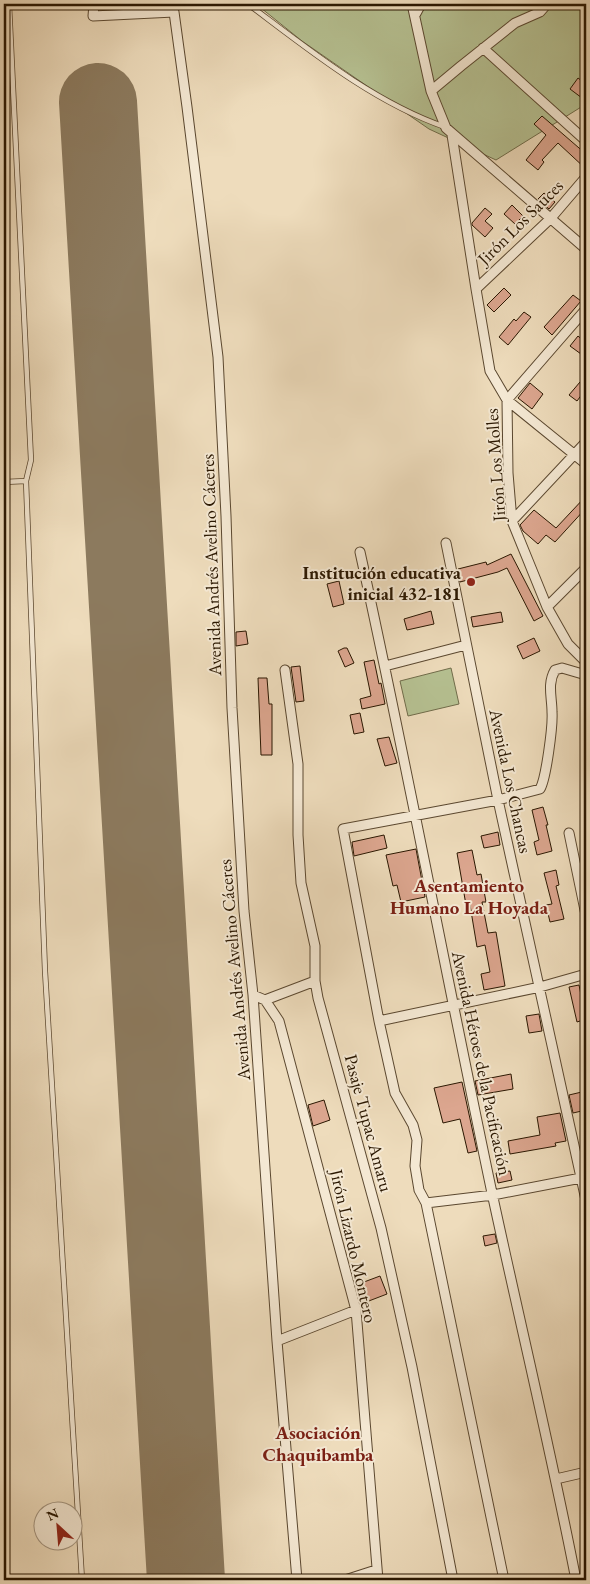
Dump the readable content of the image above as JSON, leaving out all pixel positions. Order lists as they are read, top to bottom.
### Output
{
  "streets": {
    "street": [
      "Jirón Los Sauces",
      "Jirón Los Molles",
      "Avenida Andrés Avelino Cáceres",
      "Avenida Los Chancas",
      "Avenida Héroes de la Pacificación",
      "Pasaje Tupac Amaru",
      "Jirón Lizardo Montero"
    ]
  },
  "crossings": [
    ["Jirón Los Sauces", "Jirón Los Molles"]
  ],
  "districts": ["Asentamiento Humano La Hoyada", "Asociación Chaquibamba"],
  "places": ["Institución educativa inicial 432-181"],
  "north": "top left"
}
